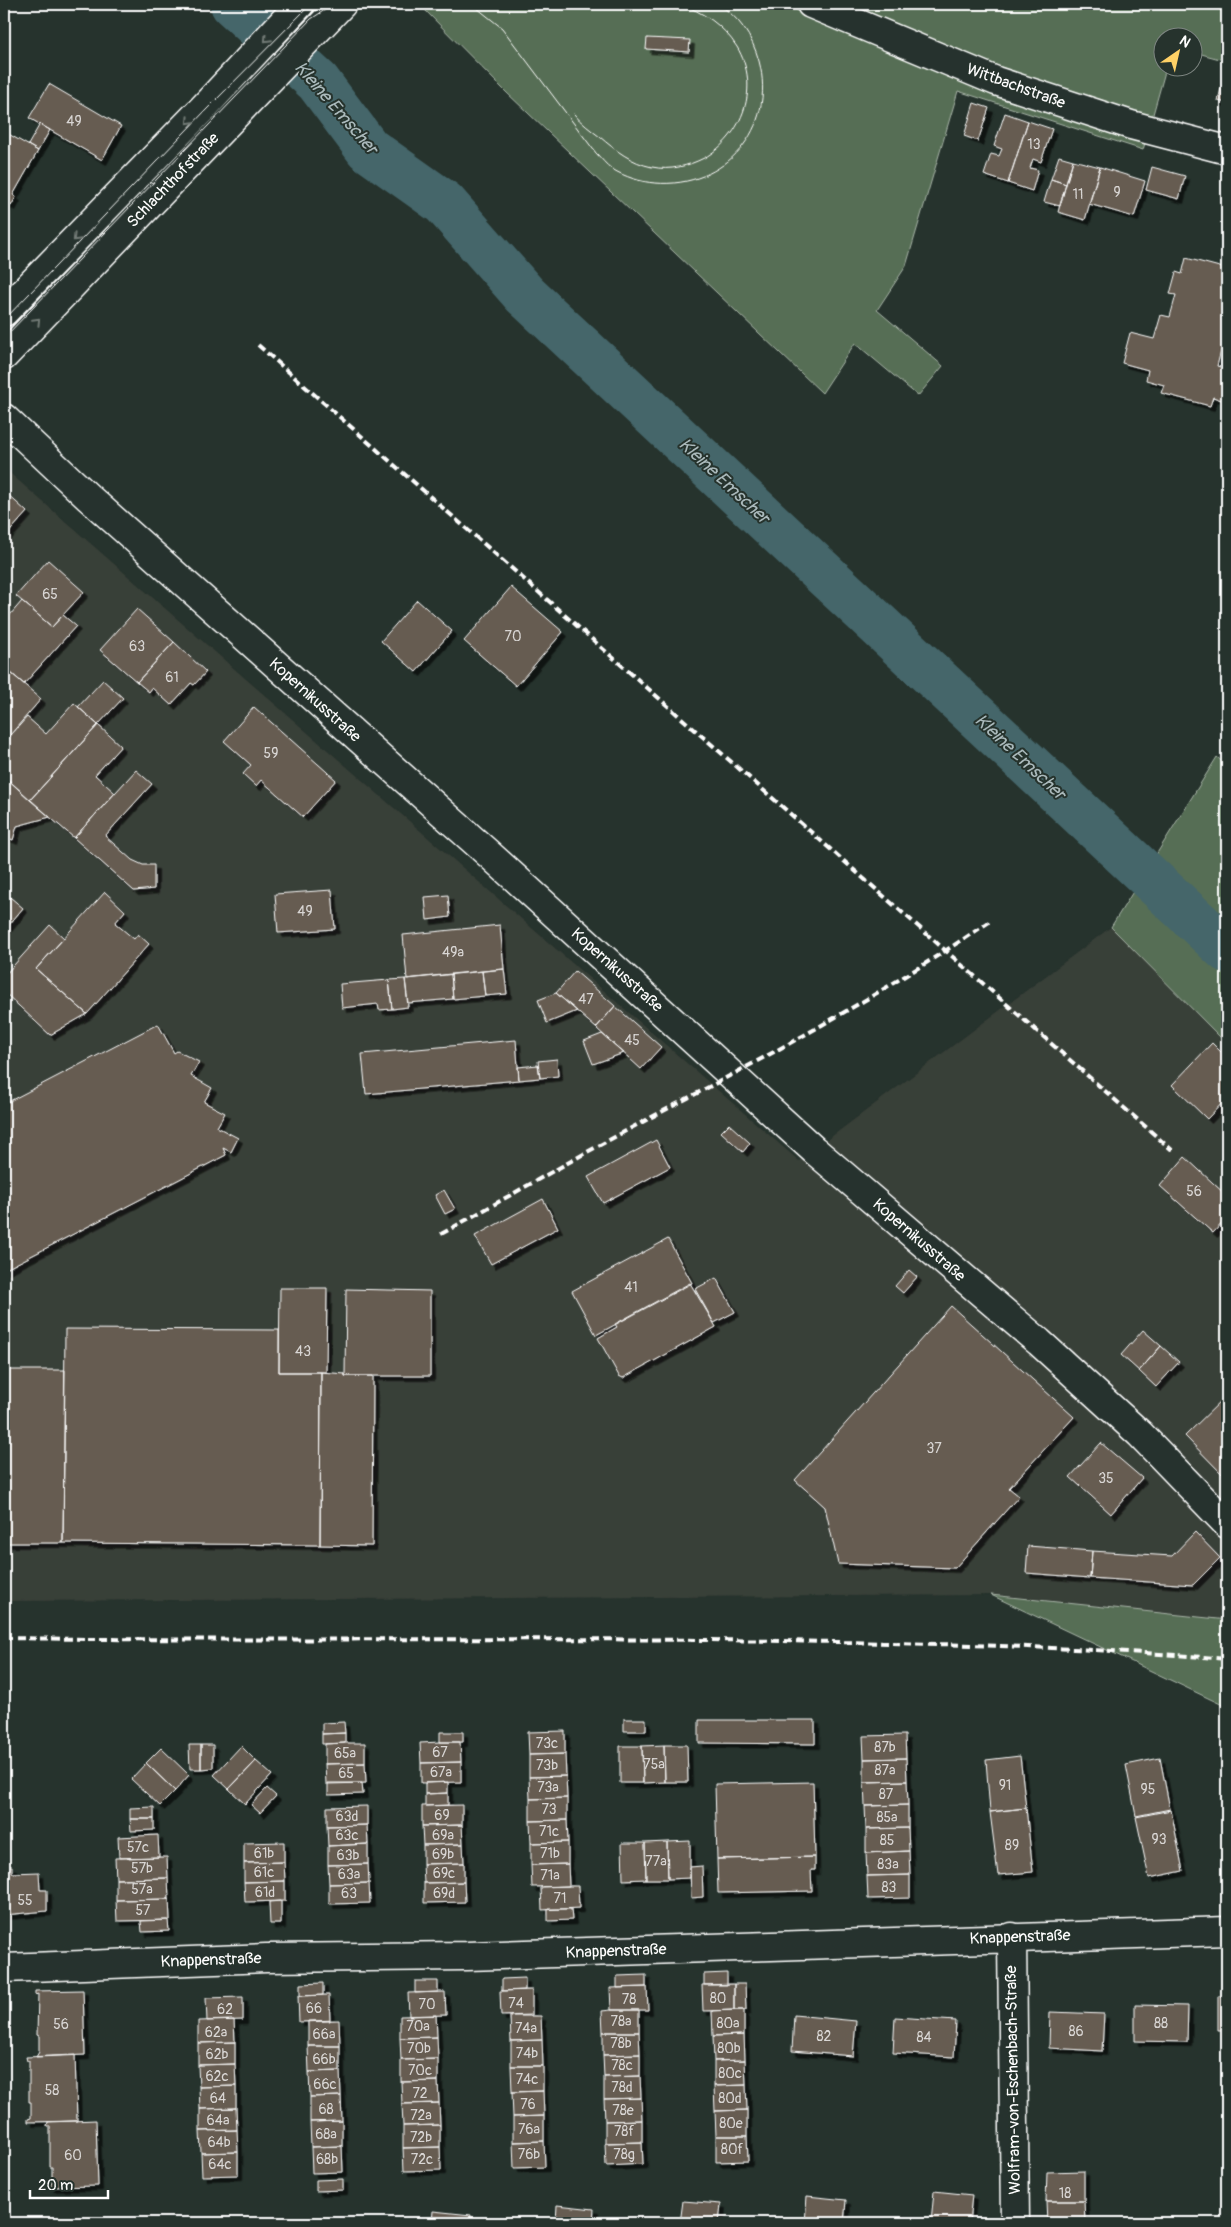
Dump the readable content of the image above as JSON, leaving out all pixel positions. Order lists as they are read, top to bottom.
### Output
{
  "streets": {
    "street": [
      "Wittbachstraße",
      "Schlachthofstraße",
      "Kopernikusstraße",
      "Knappenstraße",
      "Wolfram-von-Eschenbach-Straße"
    ]
  },
  "crossings": [
    ["Knappenstraße", "Wolfram-von-Eschenbach-Straße"]
  ],
  "water": ["Kleine Emscher"],
  "house_numbers": [
    "49",
    "13",
    "9",
    "11",
    "65",
    "70",
    "63",
    "61",
    "59",
    "49",
    "49a",
    "47",
    "45",
    "56",
    "41",
    "43",
    "37",
    "35",
    "73c",
    "87b",
    "67",
    "65a",
    "75a",
    "73b",
    "87a",
    "67a",
    "65",
    "91",
    "73a",
    "95",
    "87",
    "73",
    "69",
    "63d",
    "85a",
    "71c",
    "63c",
    "69a",
    "93",
    "85",
    "89",
    "57c",
    "61b",
    "71b",
    "69b",
    "63b",
    "77a",
    "83a",
    "57b",
    "61c",
    "69c",
    "63a",
    "71a",
    "83",
    "57a",
    "61d",
    "63",
    "69d",
    "71",
    "55",
    "57",
    "80",
    "78",
    "74",
    "70",
    "66",
    "62",
    "78a",
    "80a",
    "88",
    "56",
    "70a",
    "74a",
    "86",
    "62a",
    "66a",
    "82",
    "84",
    "78b",
    "70b",
    "80b",
    "74b",
    "62b",
    "66b",
    "78c",
    "70c",
    "80c",
    "62c",
    "74c",
    "66c",
    "78d",
    "58",
    "72",
    "64",
    "80d",
    "76",
    "68",
    "78e",
    "72a",
    "64a",
    "80e",
    "76a",
    "78f",
    "68a",
    "72b",
    "64b",
    "80f",
    "76b",
    "78g",
    "60",
    "68b",
    "72c",
    "64c",
    "18"
  ],
  "scale_bar": "20 m",
  "north": "top right"
}
